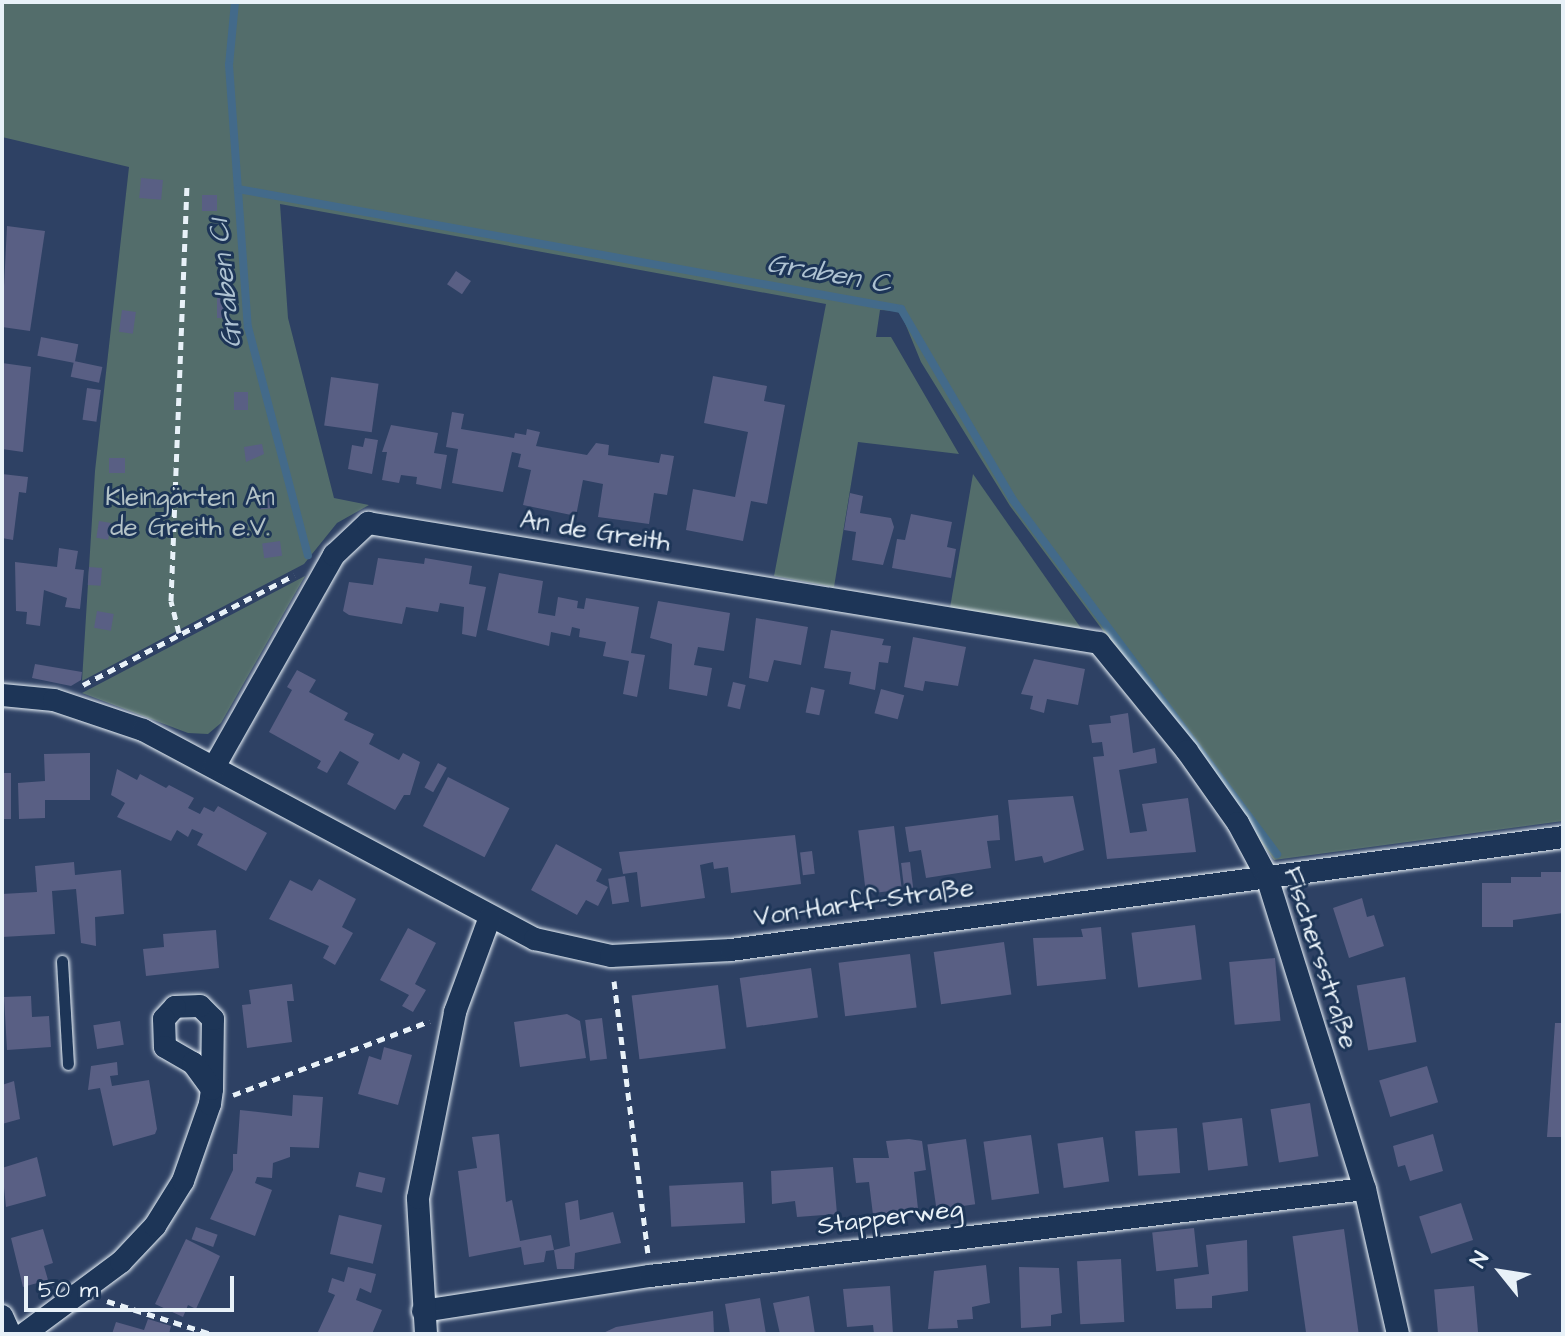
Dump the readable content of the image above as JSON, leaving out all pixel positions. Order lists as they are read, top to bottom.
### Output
{
  "streets": {
    "street": [
      "An de Greith",
      "Von-Harff-Straße",
      "Fischersstraße",
      "Stapperweg"
    ]
  },
  "crossings": [
    ["An de Greith", "Von-Harff-Straße"],
    ["An de Greith", "Fischersstraße"],
    ["Von-Harff-Straße", "Fischersstraße"],
    ["Fischersstraße", "Stapperweg"]
  ],
  "water": ["Graben C", "Graben C1"],
  "parks": ["Kleingärten An de Greith e.V."],
  "scale_bar": "50 m",
  "north": "top left"
}
